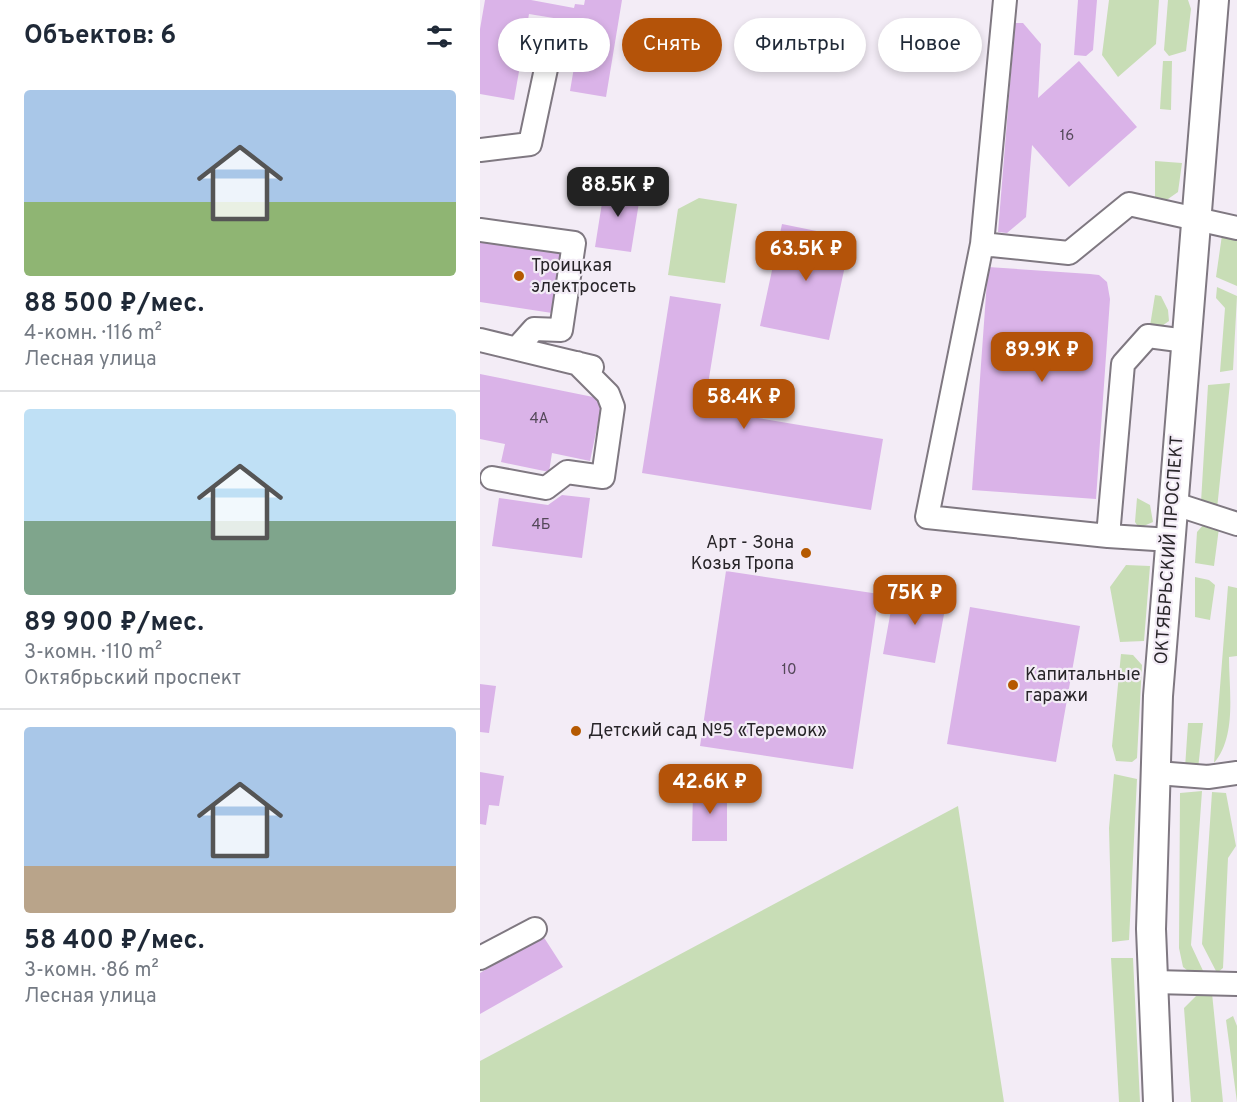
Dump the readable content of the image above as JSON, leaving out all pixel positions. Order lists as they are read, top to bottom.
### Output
{
  "streets": {
    "main road": ["ОКТЯБРЬСКИЙ ПРОСПЕКТ"]
  },
  "places": [
    "Троицкая электросеть",
    "Арт - Зона Козья Тропа",
    "Капитальные гаражи",
    "Детский сад №5 «Теремок»"
  ],
  "house_numbers": [
    "16",
    "4А",
    "4Б",
    "10"
  ],
  "page": {
    "heading": "Объектов: 6",
    "chip": [
      "Купить",
      "Снять",
      "Фильтры",
      "Новое"
    ],
    "list": [
      {
        "name": "88 500 ₽/мес.",
        "note": "4-комн. · 116 m² · Лесная улица"
      },
      {
        "name": "89 900 ₽/мес.",
        "note": "3-комн. · 110 m² · Октябрьский проспект"
      },
      {
        "name": "58 400 ₽/мес.",
        "note": "3-комн. · 86 m² · Лесная улица"
      }
    ],
    "price": [
      "88.5K ₽",
      "63.5K ₽",
      "89.9K ₽",
      "58.4K ₽",
      "75K ₽",
      "42.6K ₽"
    ]
  }
}
